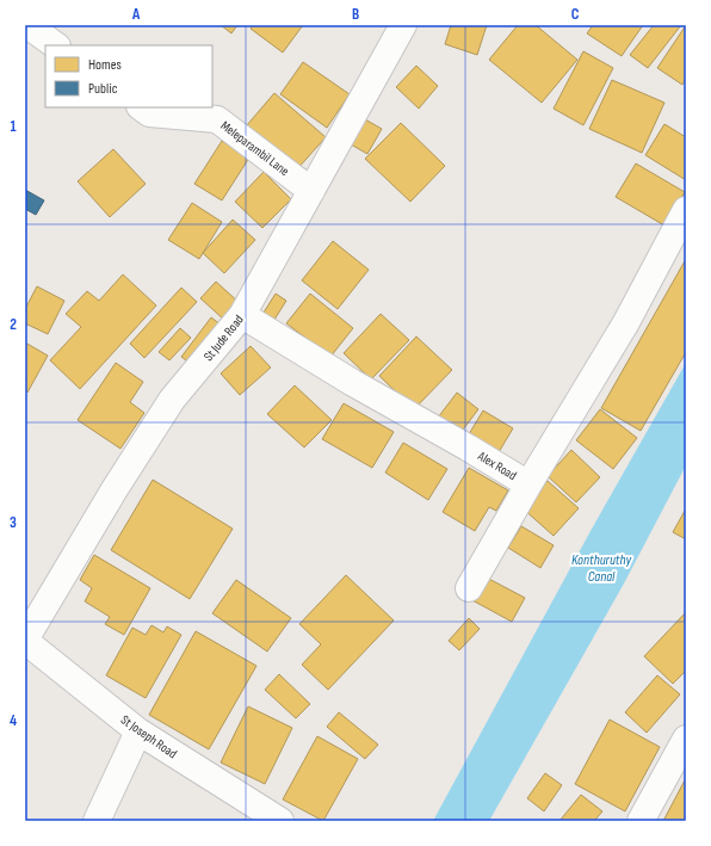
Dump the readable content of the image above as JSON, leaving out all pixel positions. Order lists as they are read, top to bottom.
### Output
{
  "streets": {
    "street": [
      "Meleparambil Lane",
      "St Jude Road",
      "Alex Road",
      "St Joseph Road"
    ]
  },
  "crossings": [
    ["Meleparambil Lane", "St Jude Road"],
    ["St Jude Road", "Alex Road"],
    ["St Jude Road", "St Joseph Road"]
  ],
  "water": ["Konthuruthy Canal"],
  "legend": ["Homes", "Public"],
  "grid": {
    "columns": ["A", "B", "C"],
    "rows": [
      "1",
      "2",
      "3",
      "4"
    ]
  }
}
